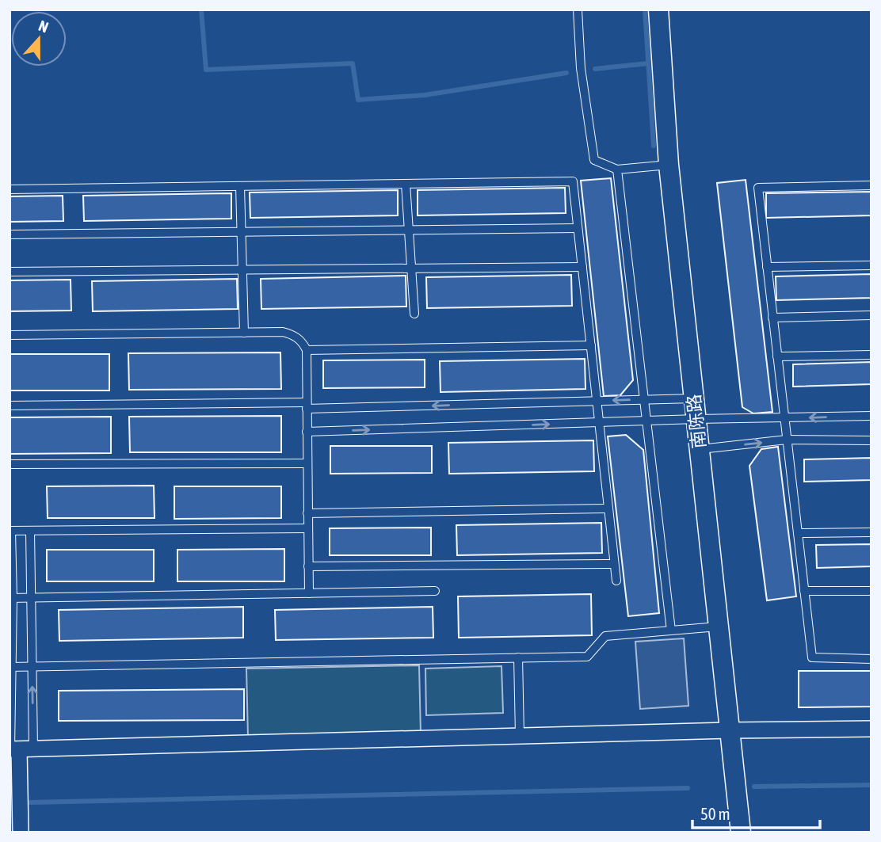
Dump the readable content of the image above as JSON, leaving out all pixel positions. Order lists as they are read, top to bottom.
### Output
{
  "streets": {
    "street": ["南陈路"]
  },
  "scale_bar": "50 m",
  "north": "top"
}
